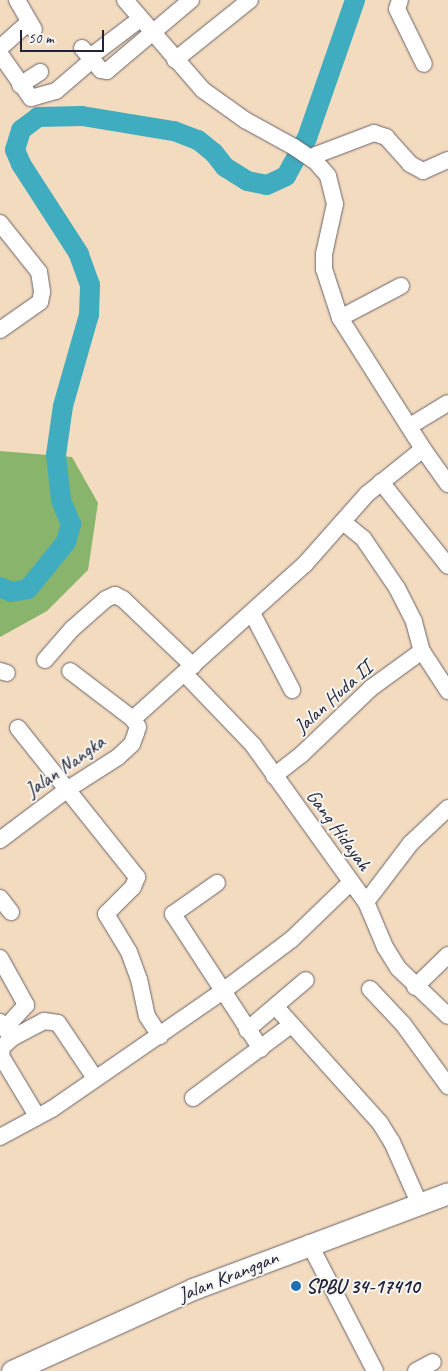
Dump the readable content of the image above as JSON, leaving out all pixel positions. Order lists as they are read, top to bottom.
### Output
{
  "streets": {
    "main road": ["Jalan Kranggan"],
    "street": ["Jalan Huda II", "Jalan Nangka", "Gang Hidayah"]
  },
  "crossings": [
    ["Jalan Huda II", "Gang Hidayah"]
  ],
  "places": ["SPBU 34-17410"],
  "scale_bar": "50 m"
}
